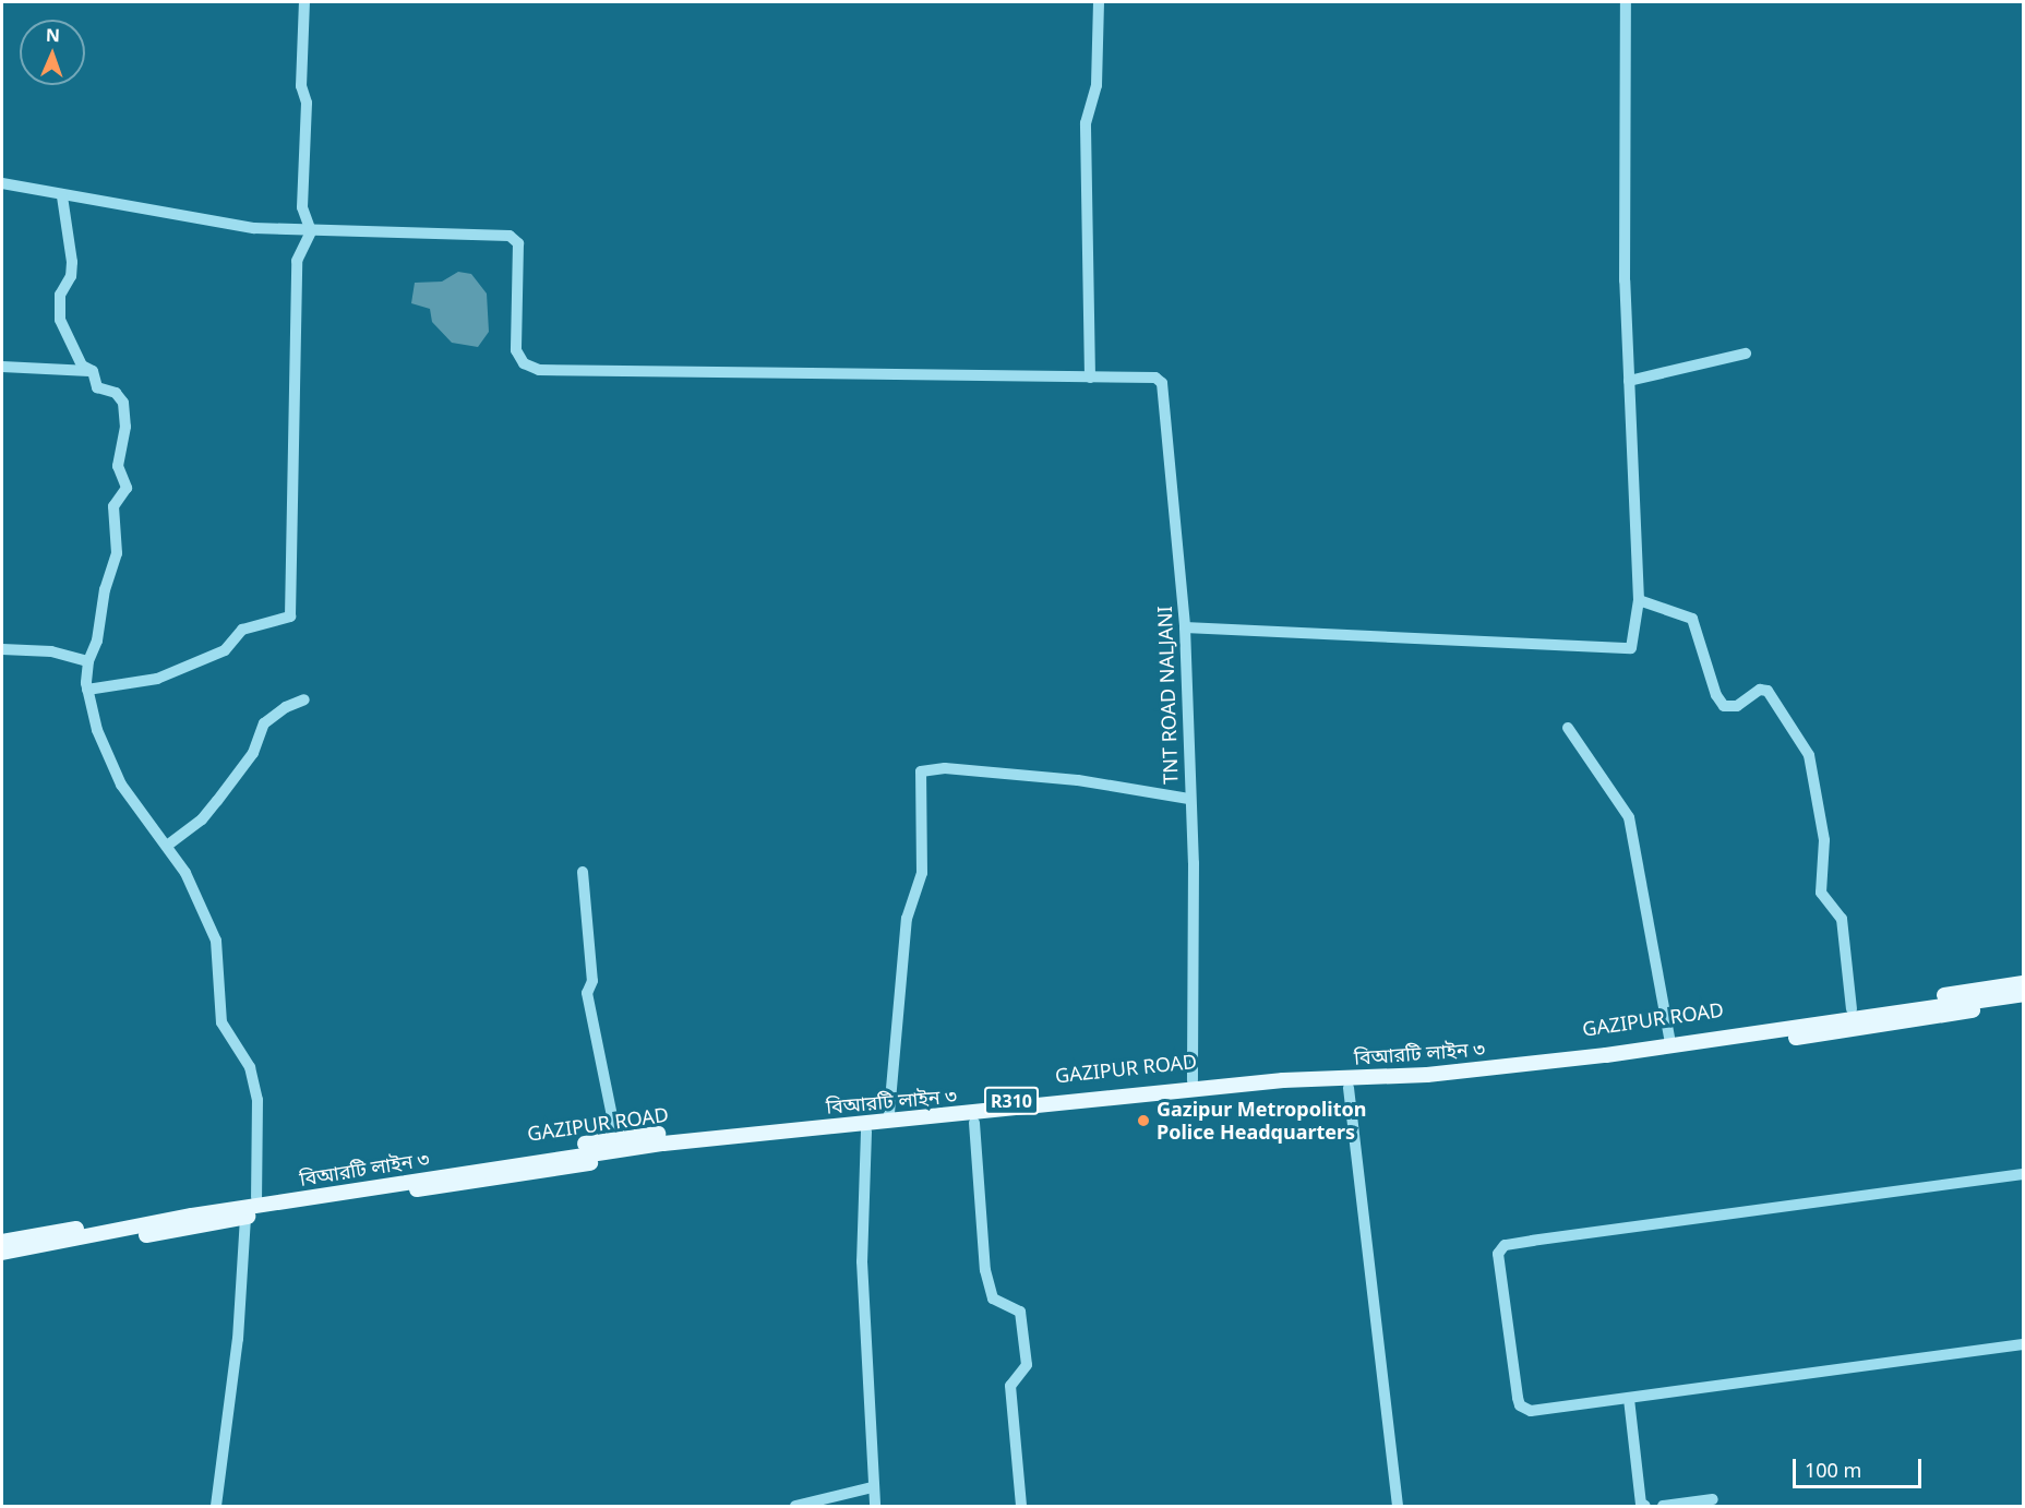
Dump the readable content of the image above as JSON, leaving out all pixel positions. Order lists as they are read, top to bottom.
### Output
{
  "streets": {
    "main road": ["GAZIPUR ROAD", "বিআরটি লাইন ৩", "R310"],
    "street": ["TNT ROAD NALJANI"]
  },
  "crossings": [
    ["TNT ROAD NALJANI", "GAZIPUR ROAD"]
  ],
  "places": ["Gazipur Metropoliton Police Headquarters"],
  "scale_bar": "100 m",
  "north": "top"
}
